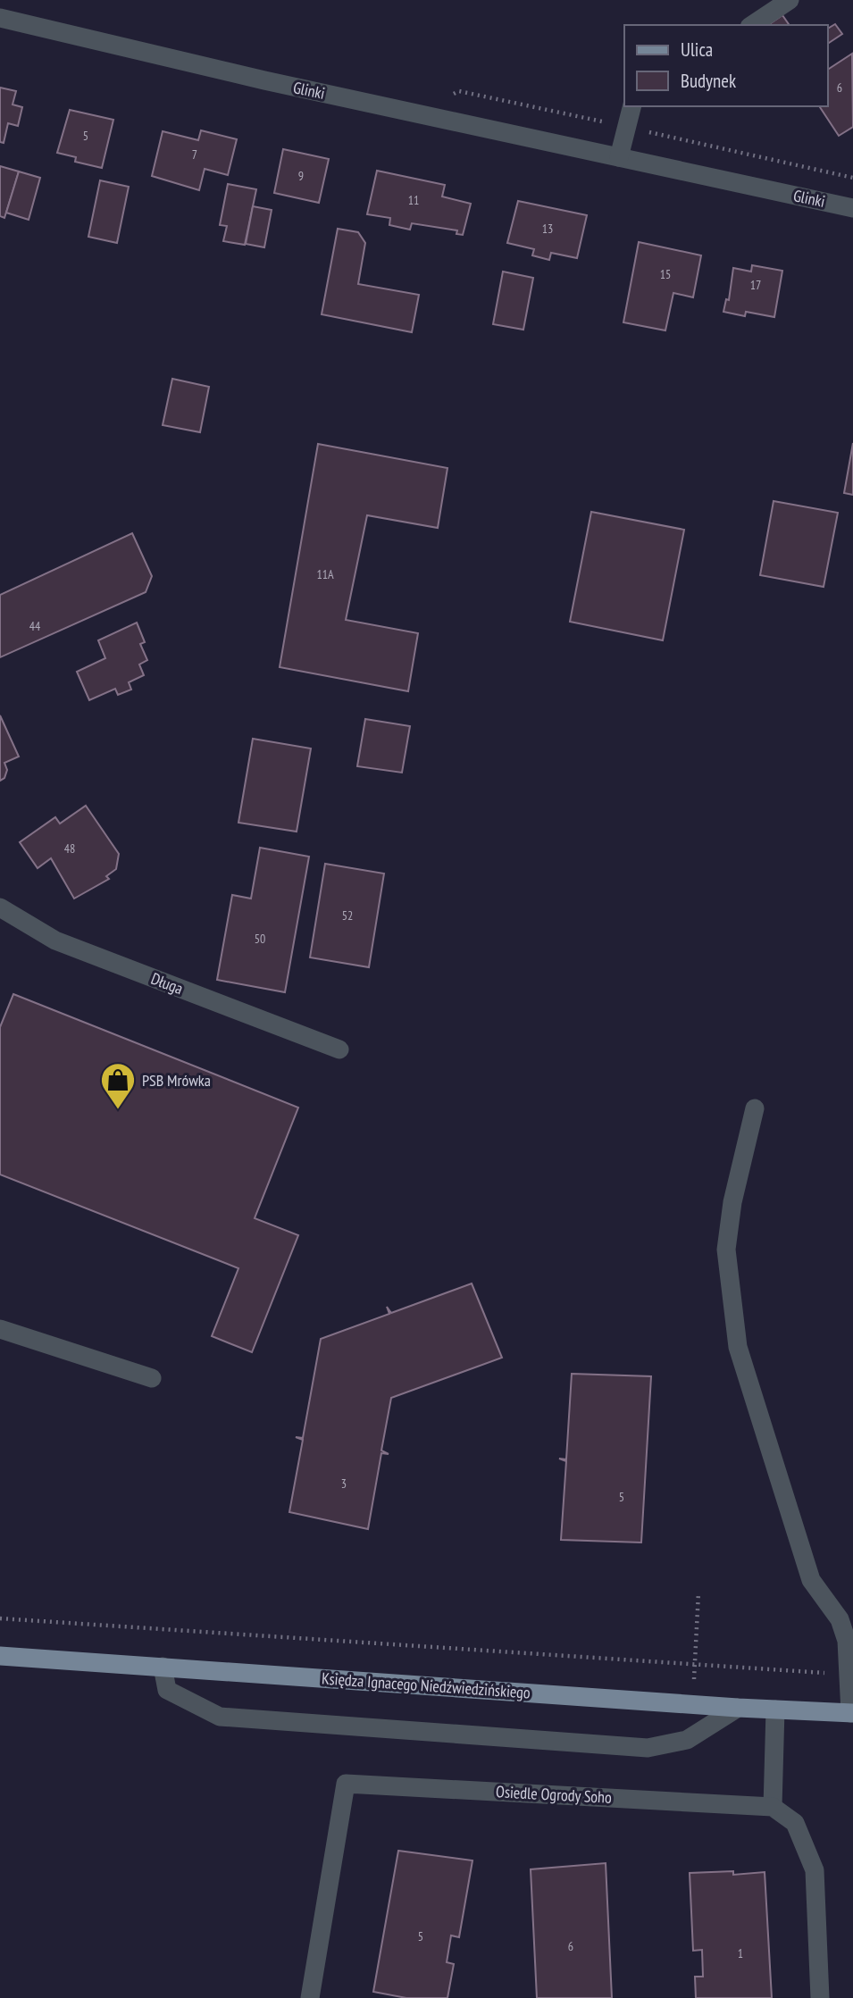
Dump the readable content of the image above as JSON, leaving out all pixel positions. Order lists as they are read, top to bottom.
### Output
{
  "streets": {
    "main road": ["Księdza Ignacego Niedźwiedzińskiego"],
    "street": ["Glinki", "Długa", "Osiedle Ogrody Soho"]
  },
  "places": {
    "shop": ["PSB Mrówka"]
  },
  "house_numbers": [
    "6",
    "5",
    "7",
    "9",
    "11",
    "13",
    "15",
    "17",
    "11A",
    "44",
    "48",
    "52",
    "50",
    "3",
    "5",
    "5",
    "6",
    "1"
  ],
  "legend": ["Ulica", "Budynek"]
}
